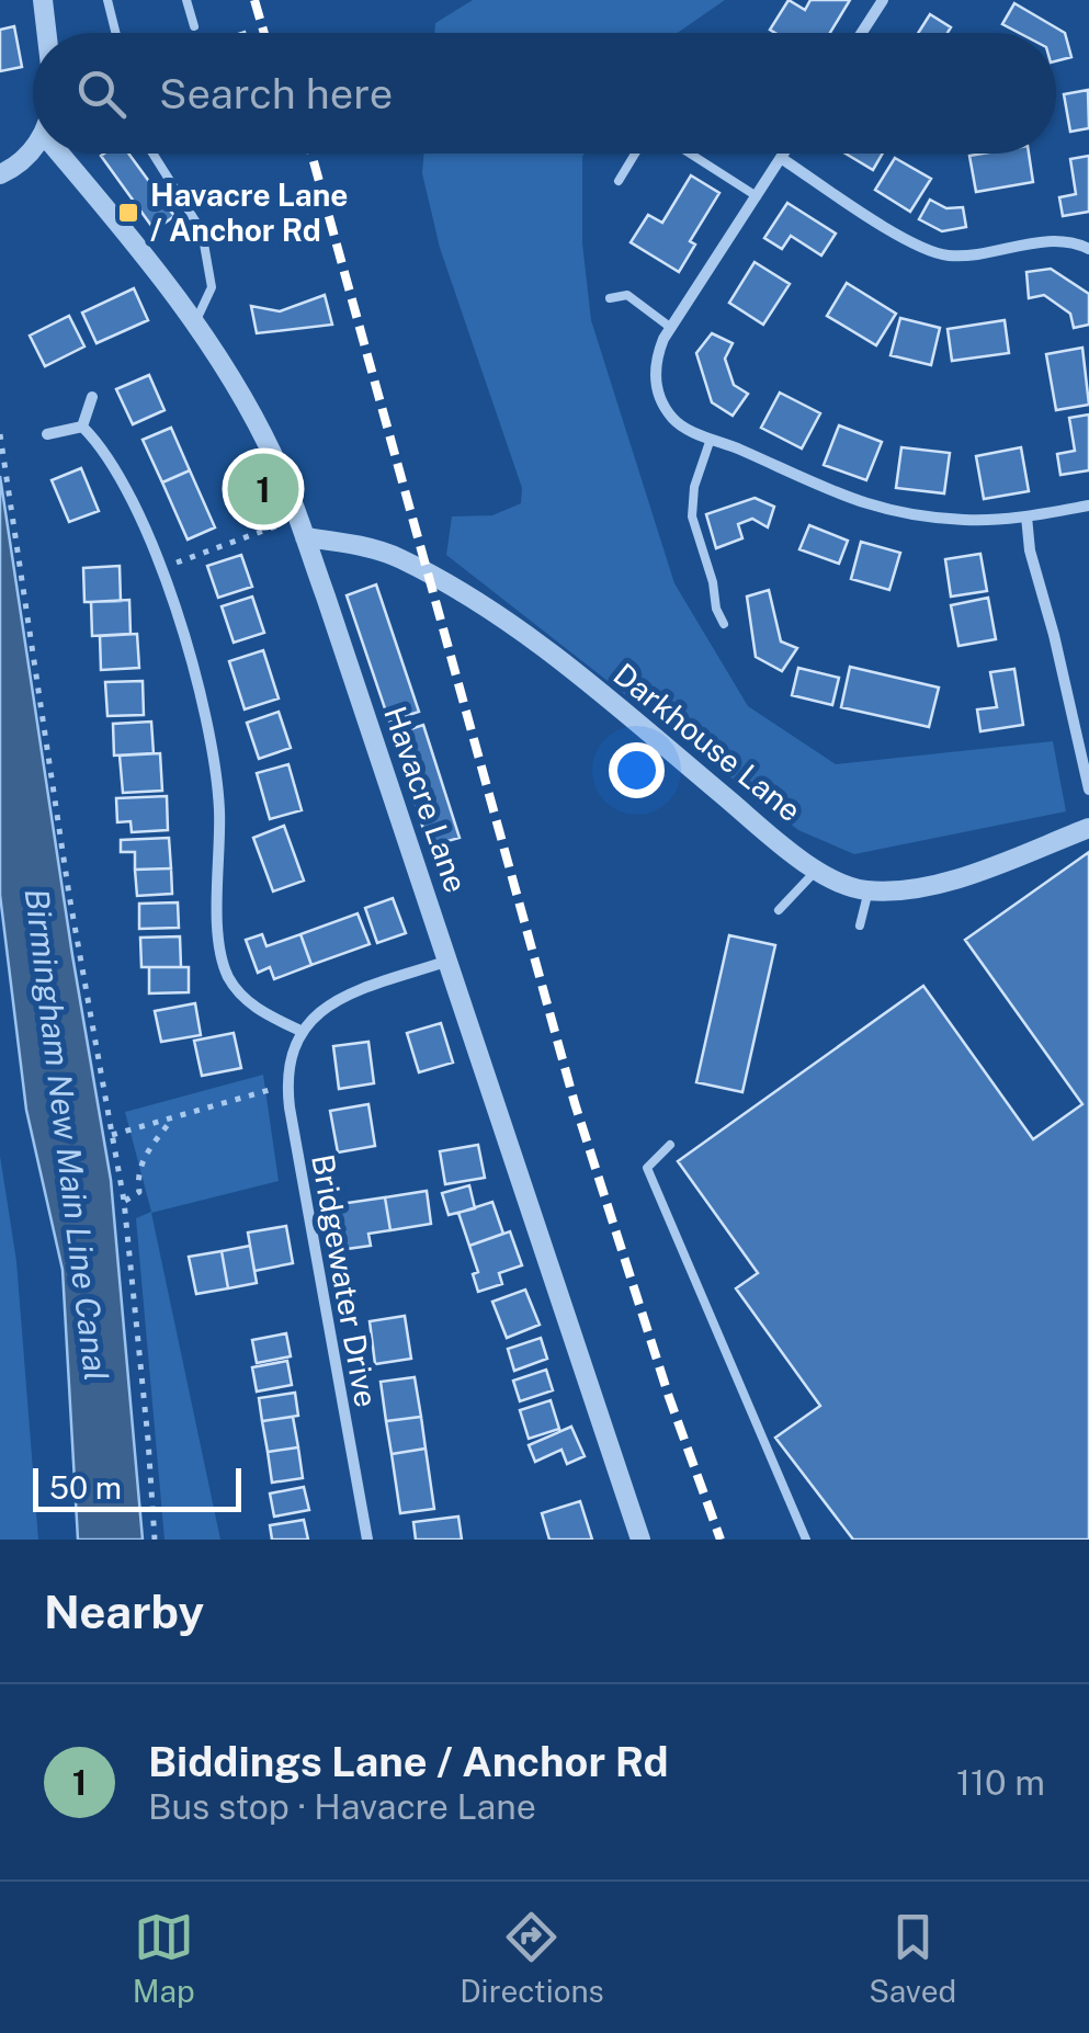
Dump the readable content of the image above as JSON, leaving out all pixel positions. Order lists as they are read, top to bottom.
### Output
{
  "streets": {
    "street": ["Darkhouse Lane", "Havacre Lane", "Bridgewater Drive"]
  },
  "crossings": [
    ["Darkhouse Lane", "Havacre Lane"]
  ],
  "water": ["Birmingham New Main Line Canal"],
  "places": {
    "transit": ["Havacre Lane / Anchor Rd"]
  },
  "scale_bar": "50 m",
  "page": {
    "search": "Search here",
    "pins": "1",
    "scale": "50 m",
    "heading": "Nearby",
    "list": [
      {
        "mark": "1",
        "name": "Biddings Lane / Anchor Rd",
        "note": "Bus stop · Havacre Lane",
        "value": "110 m"
      }
    ],
    "nav": ["Map", "Directions", "Saved"]
  }
}
